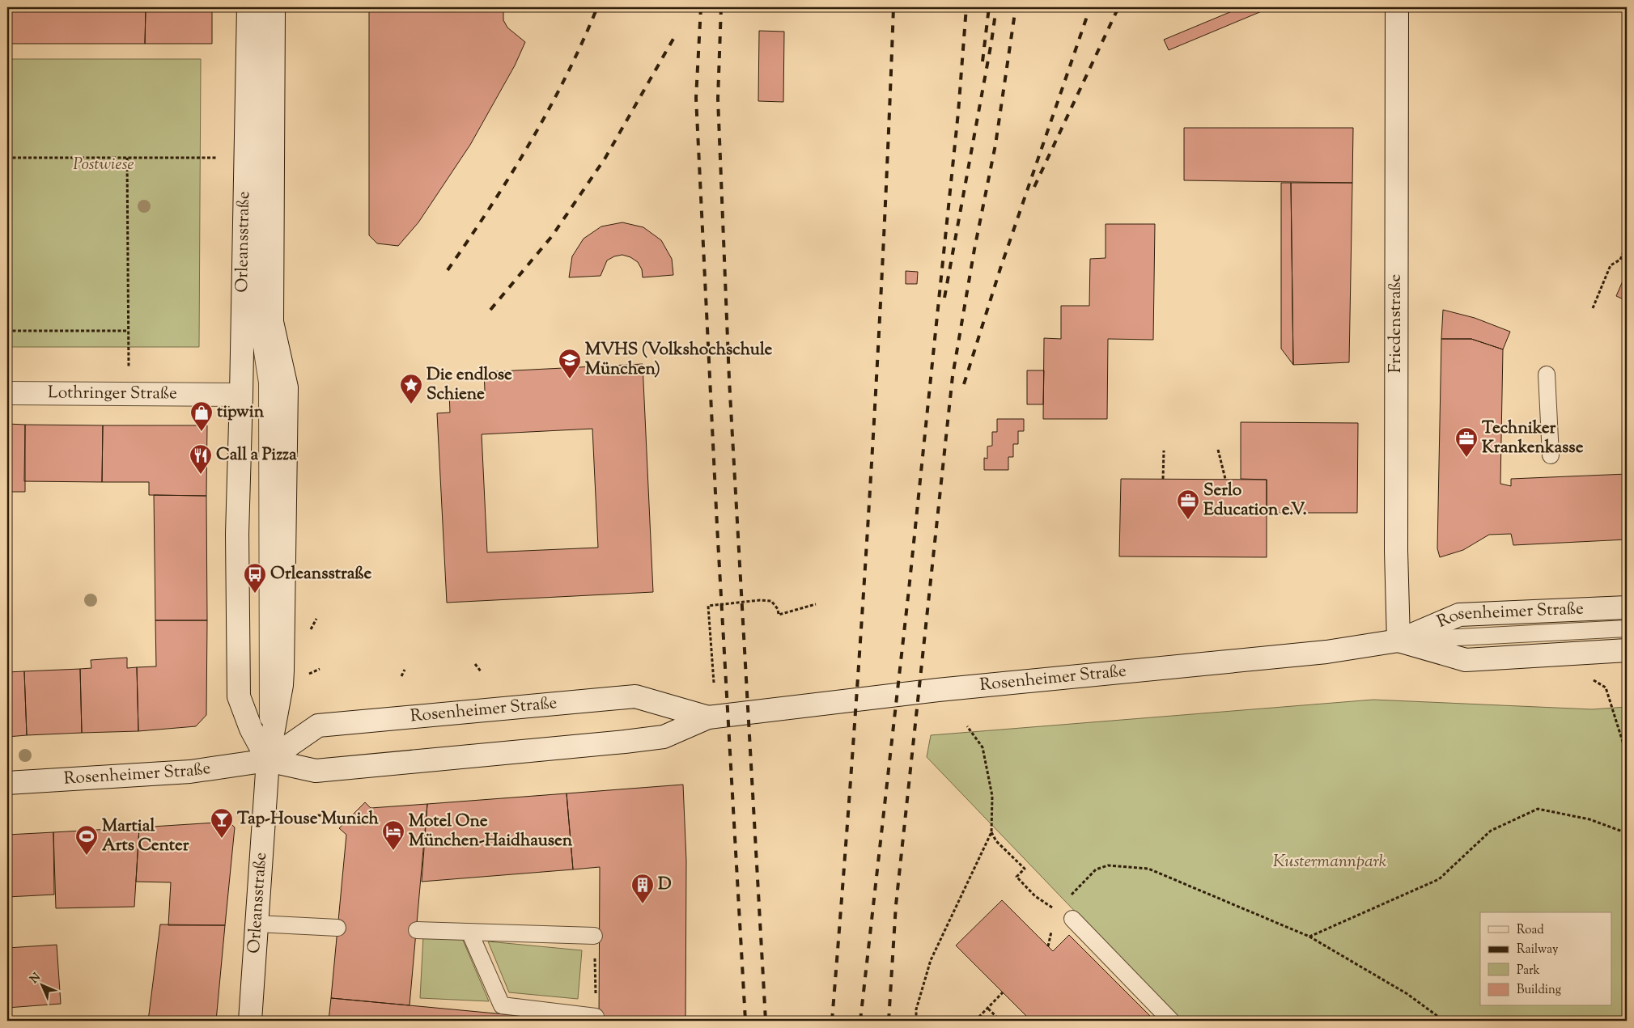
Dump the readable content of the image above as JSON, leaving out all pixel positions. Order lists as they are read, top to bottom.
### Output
{
  "streets": {
    "main road": [
      "Orleansstraße",
      "Friedenstraße",
      "Lothringer Straße",
      "Rosenheimer Straße"
    ]
  },
  "crossings": [
    ["Orleansstraße", "Lothringer Straße"],
    ["Orleansstraße", "Rosenheimer Straße"],
    ["Friedenstraße", "Rosenheimer Straße"]
  ],
  "parks": ["Postwiese", "Kustermannpark"],
  "places": {
    "school or university": ["MVHS (Volkshochschule München)"],
    "place": ["Die endlose Schiene"],
    "shop": ["tipwin"],
    "office": ["Techniker Krankenkasse", "Serlo Education e.V."],
    "restaurant": ["Call a Pizza"],
    "bus stop": ["Orleansstraße"],
    "bar": ["Tap-House Munich"],
    "hotel": ["Motel One München-Haidhausen"],
    "sports": ["Martial Arts Center"],
    "building": ["D"]
  },
  "legend": [
    "Road",
    "Railway",
    "Park",
    "Building"
  ],
  "north": "top left"
}
